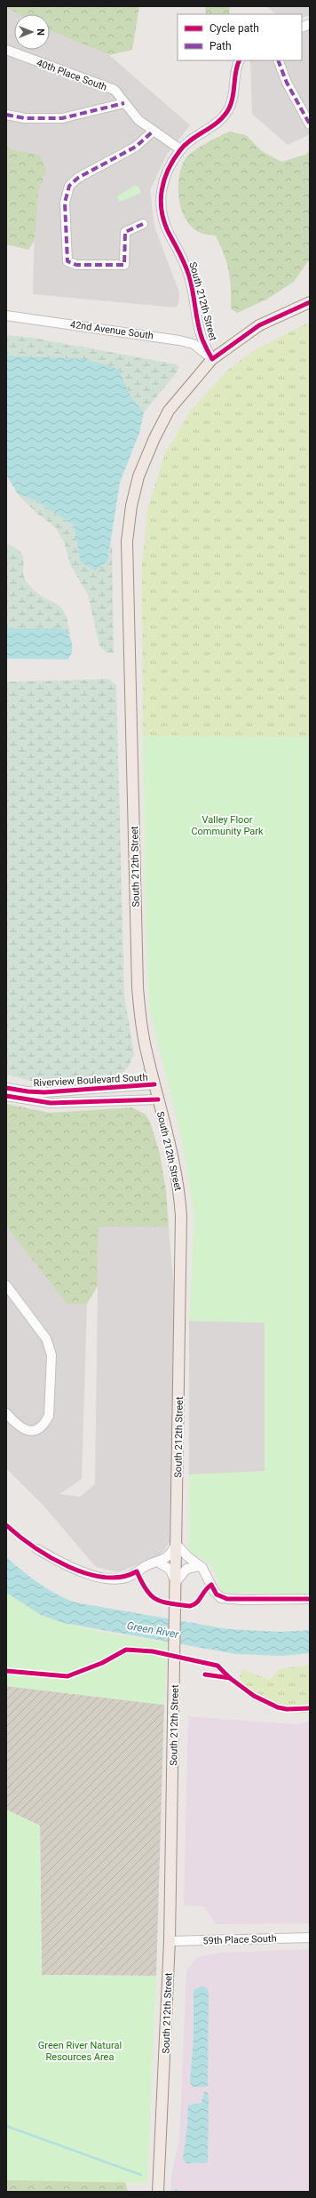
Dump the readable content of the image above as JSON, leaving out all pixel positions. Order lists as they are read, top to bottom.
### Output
{
  "streets": {
    "main road": ["South 212th Street"],
    "street": [
      "40th Place South",
      "42nd Avenue South",
      "Riverview Boulevard South",
      "59th Place South"
    ]
  },
  "crossings": [
    ["40th Place South", "South 212th Street"],
    ["South 212th Street", "42nd Avenue South"],
    ["South 212th Street", "Riverview Boulevard South"],
    ["South 212th Street", "59th Place South"]
  ],
  "water": ["Green River"],
  "parks": ["Valley Floor Community Park", "Green River Natural Resources Area"],
  "legend": ["Cycle path", "Path"],
  "north": "right"
}
